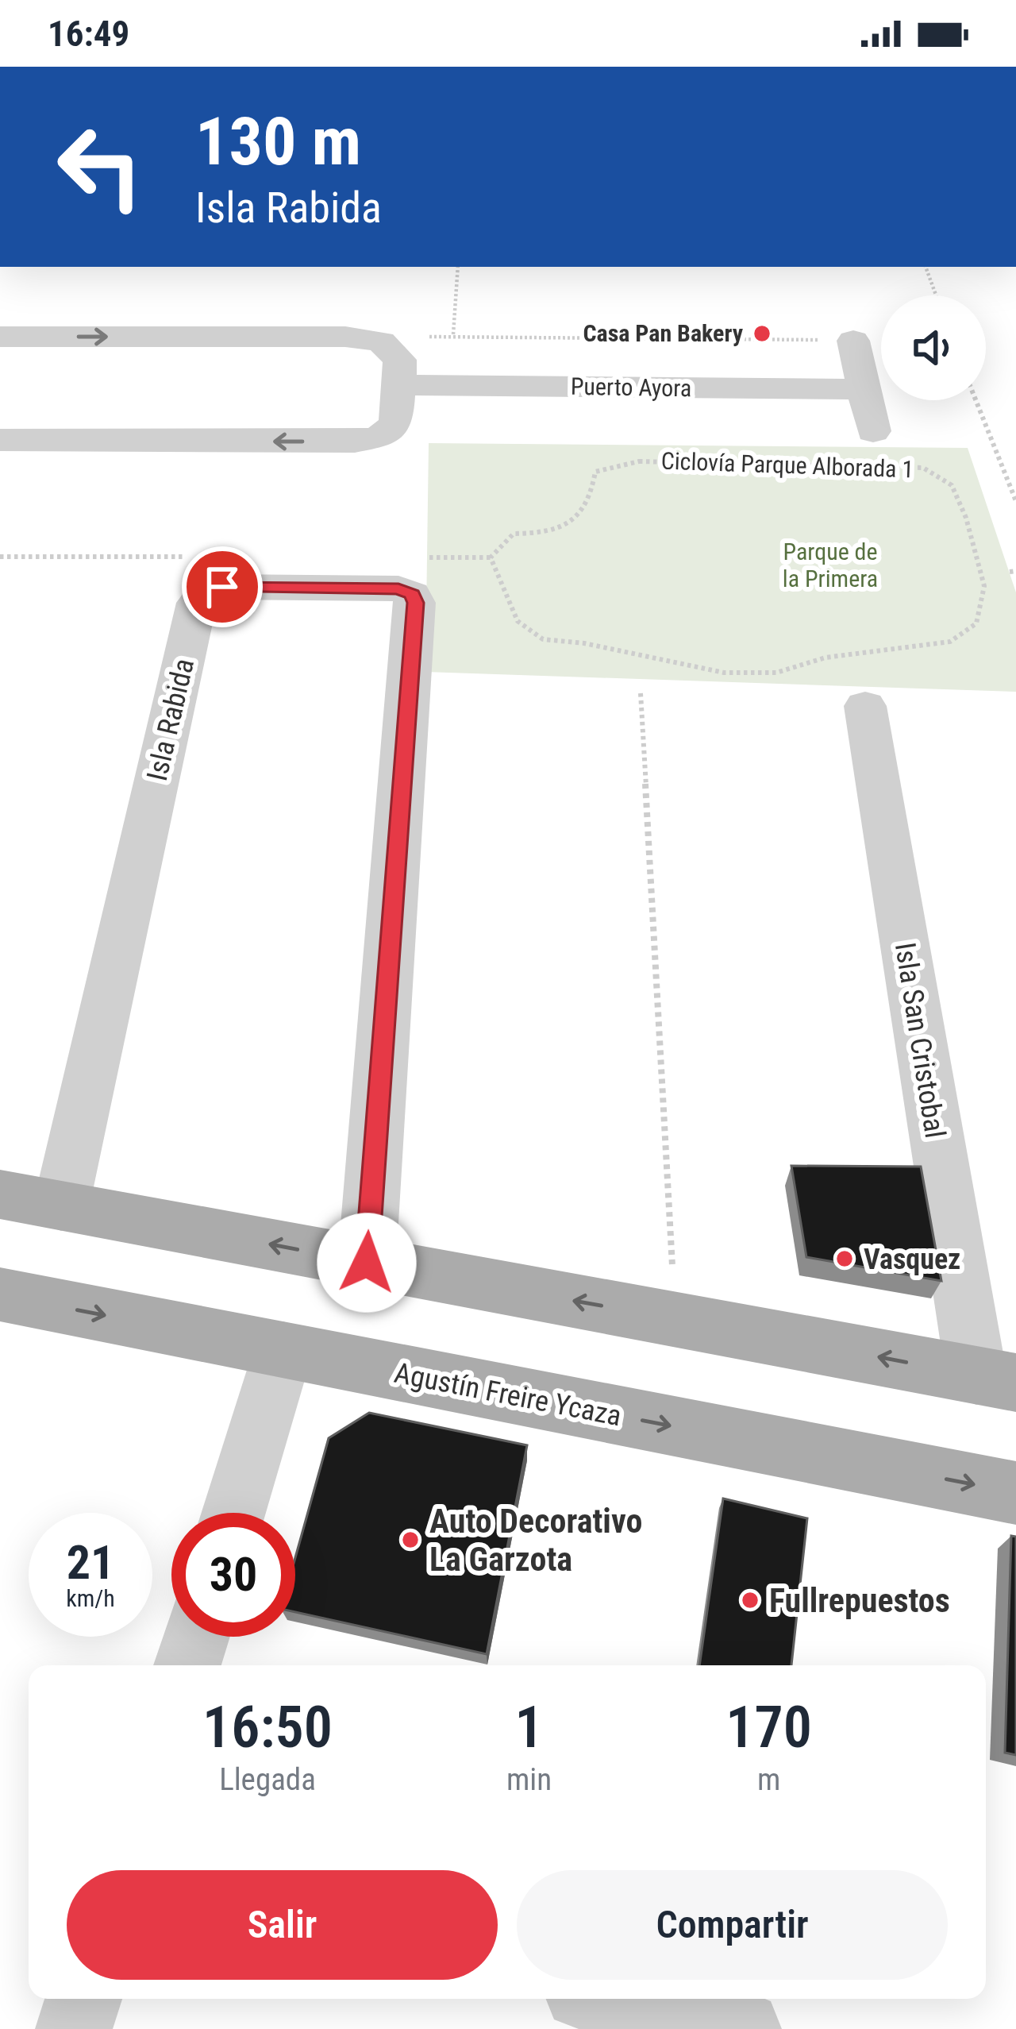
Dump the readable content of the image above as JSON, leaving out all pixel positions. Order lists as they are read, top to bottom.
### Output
{
  "streets": {
    "main road": ["Agustín Freire Ycaza"],
    "street": ["Puerto Ayora", "Isla Rabida", "Isla San Cristobal"],
    "path": ["Ciclovía Parque Alborada 1"]
  },
  "parks": ["Parque de la Primera"],
  "places": [
    "Casa Pan Bakery",
    "Vasquez",
    "Auto Decorativo La Garzota",
    "Fullrepuestos"
  ],
  "page": {
    "status": "16:49",
    "turn": ["130 m", "Isla Rabida"],
    "speed": "21 km/h",
    "limit": "30",
    "eta": [
      "16:50",
      "Llegada",
      "1",
      "min",
      "170",
      "m"
    ],
    "buttons": ["Salir", "Compartir"]
  }
}
